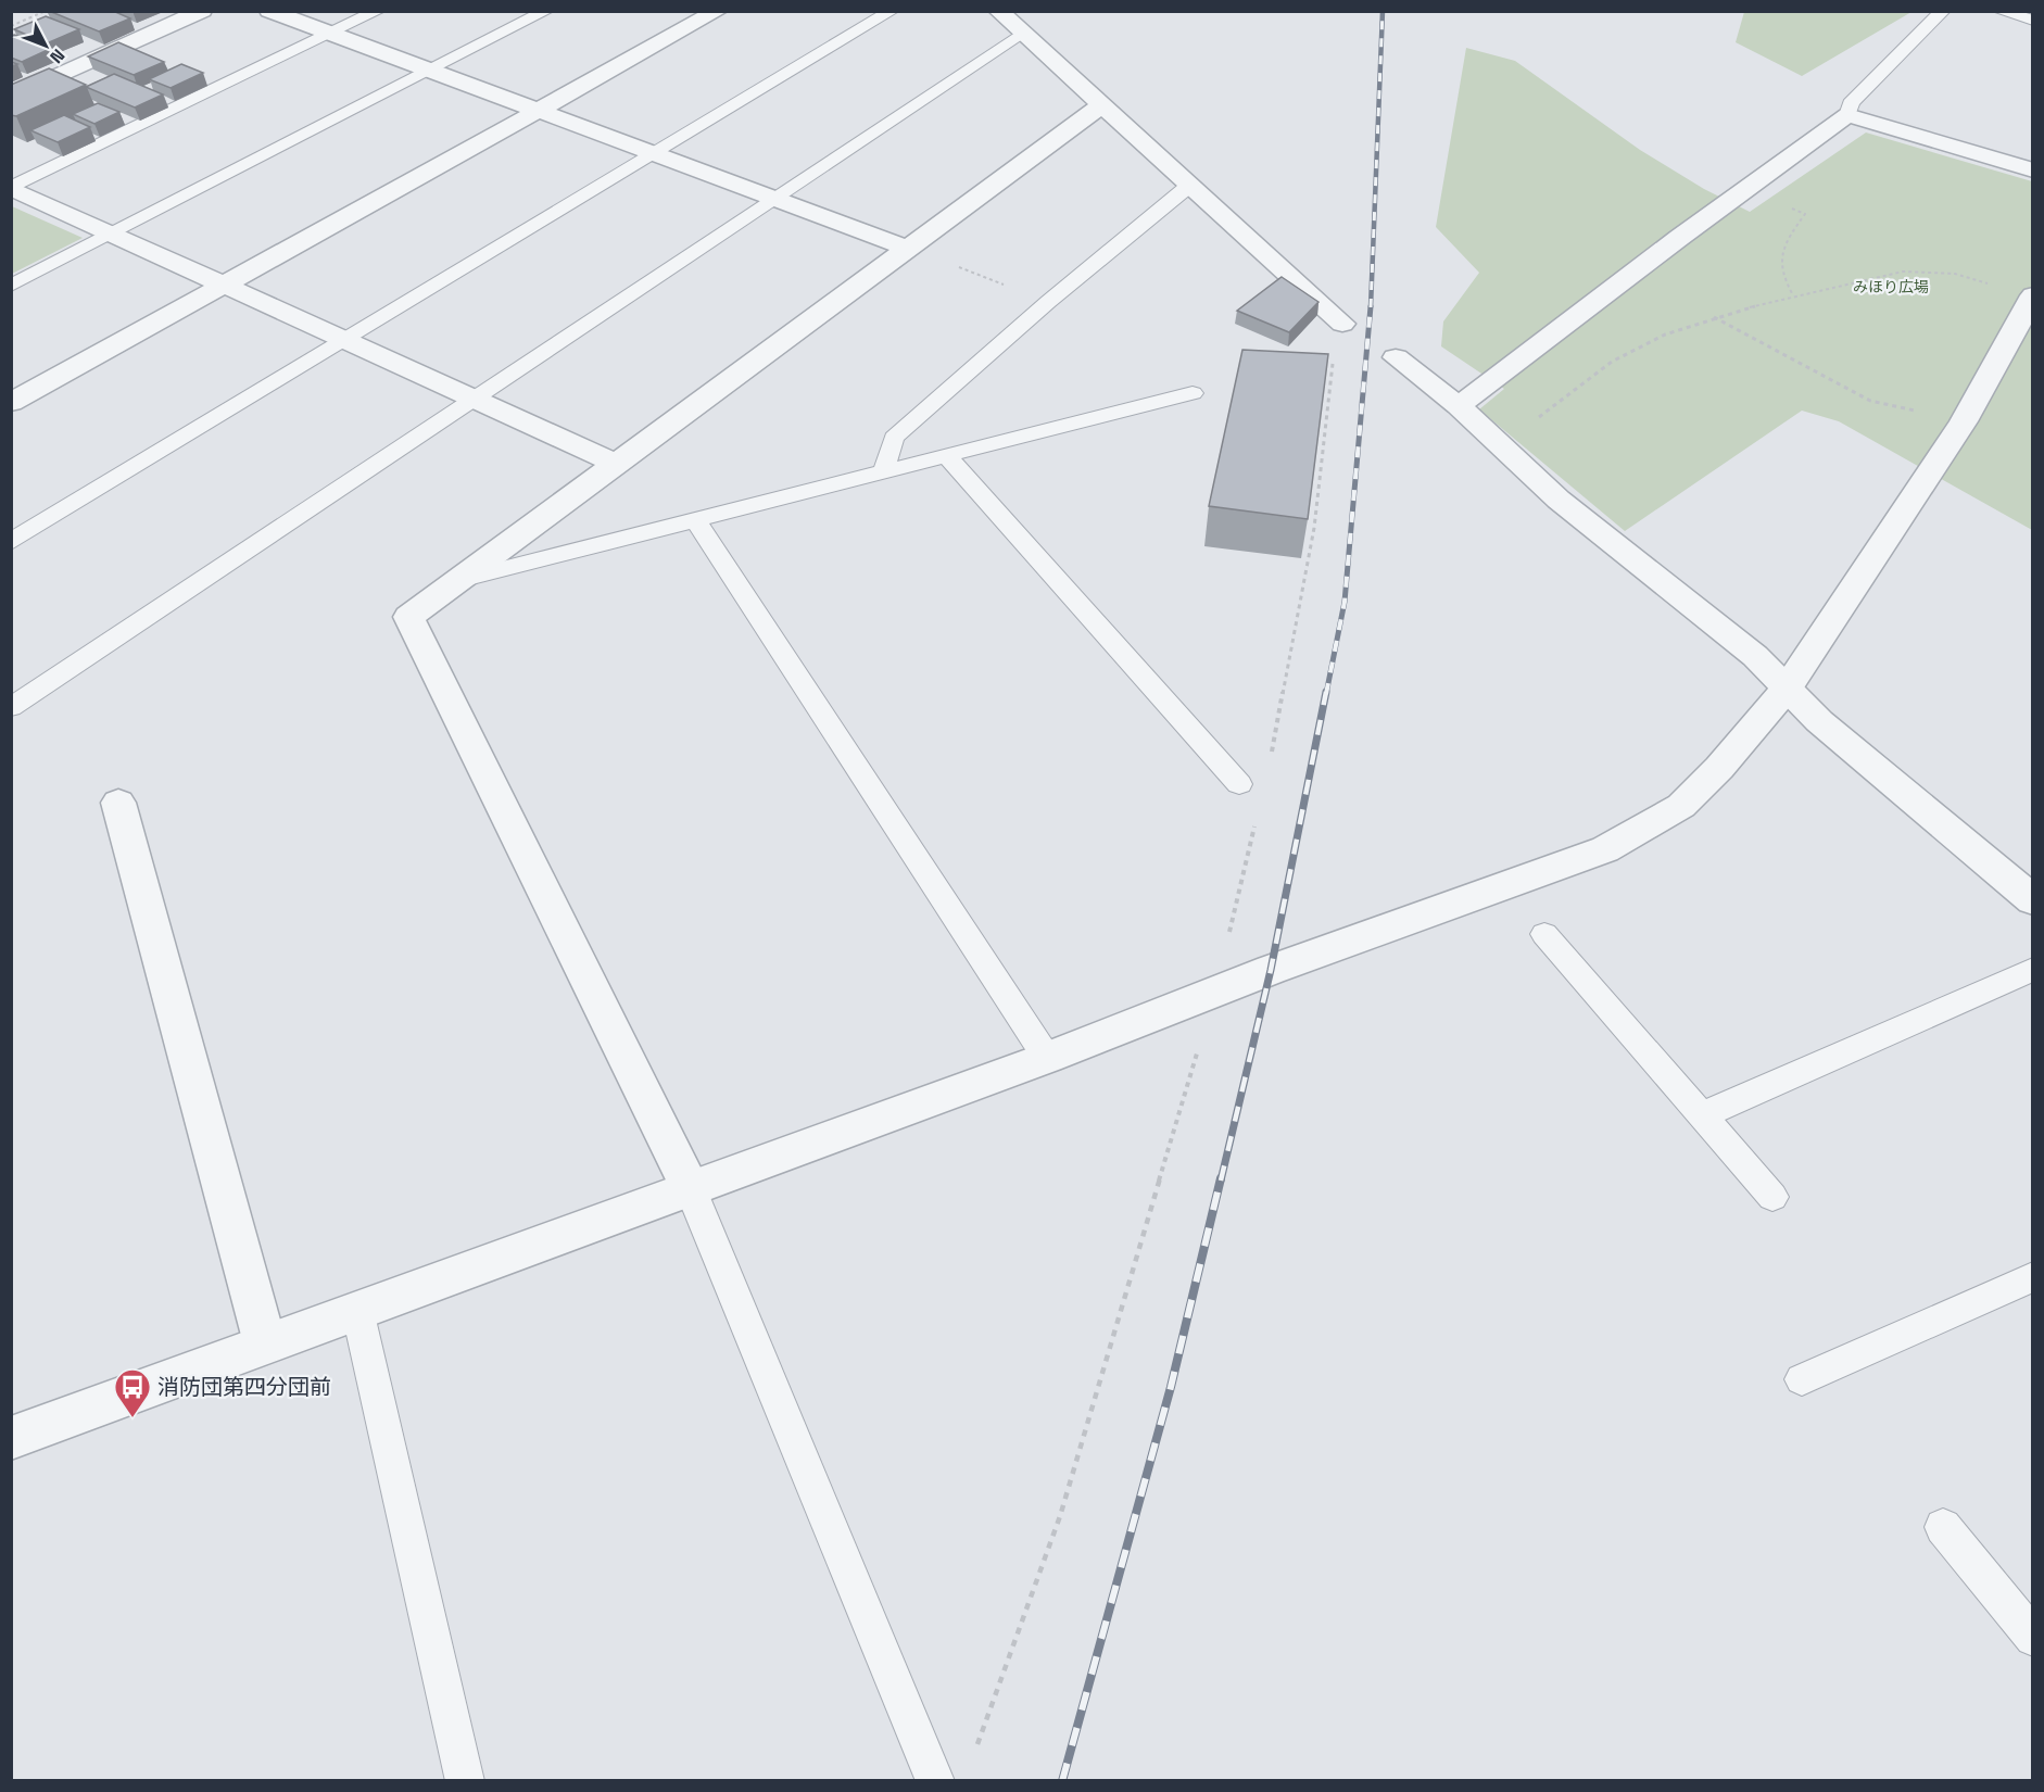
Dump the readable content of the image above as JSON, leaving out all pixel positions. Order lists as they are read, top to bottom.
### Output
{
  "parks": ["みほり広場"],
  "places": {
    "bus stop": ["消防団第四分団前"]
  },
  "north": "bottom right"
}
